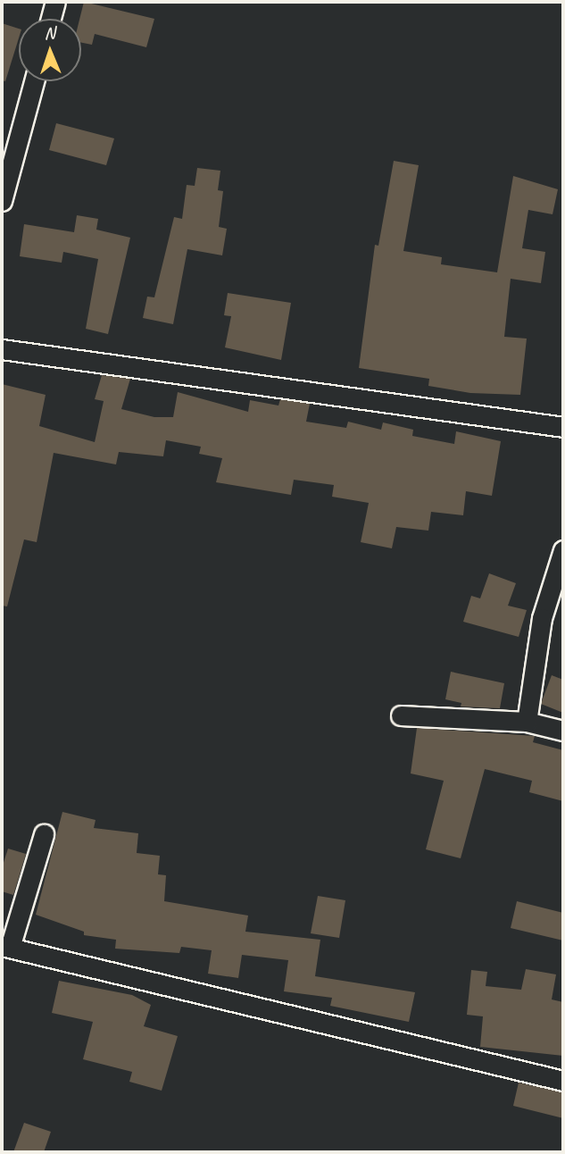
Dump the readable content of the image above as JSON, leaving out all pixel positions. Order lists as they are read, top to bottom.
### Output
{
  "north": "top"
}
